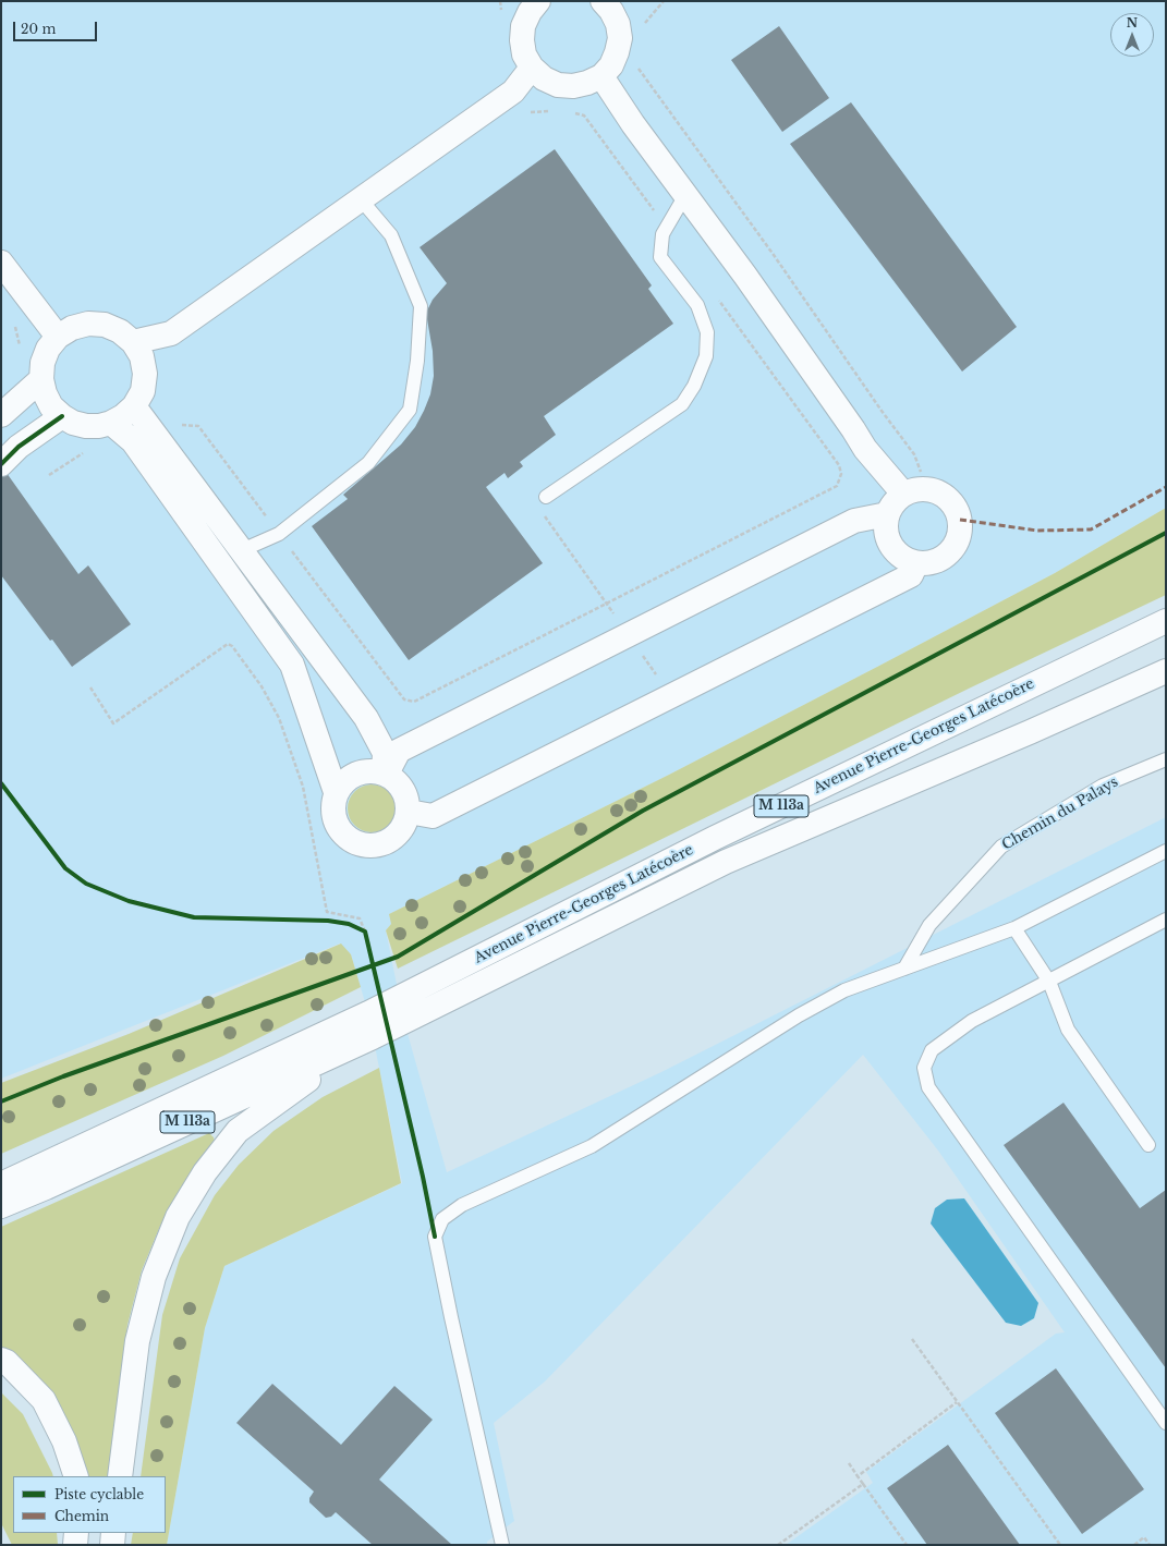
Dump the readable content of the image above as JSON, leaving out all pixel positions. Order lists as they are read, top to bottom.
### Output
{
  "streets": {
    "street": ["Avenue Pierre-Georges Latécoère", "M 113a"],
    "lane": ["Chemin du Palays"]
  },
  "legend": ["Piste cyclable", "Chemin"],
  "scale_bar": "20 m",
  "north": "top"
}
